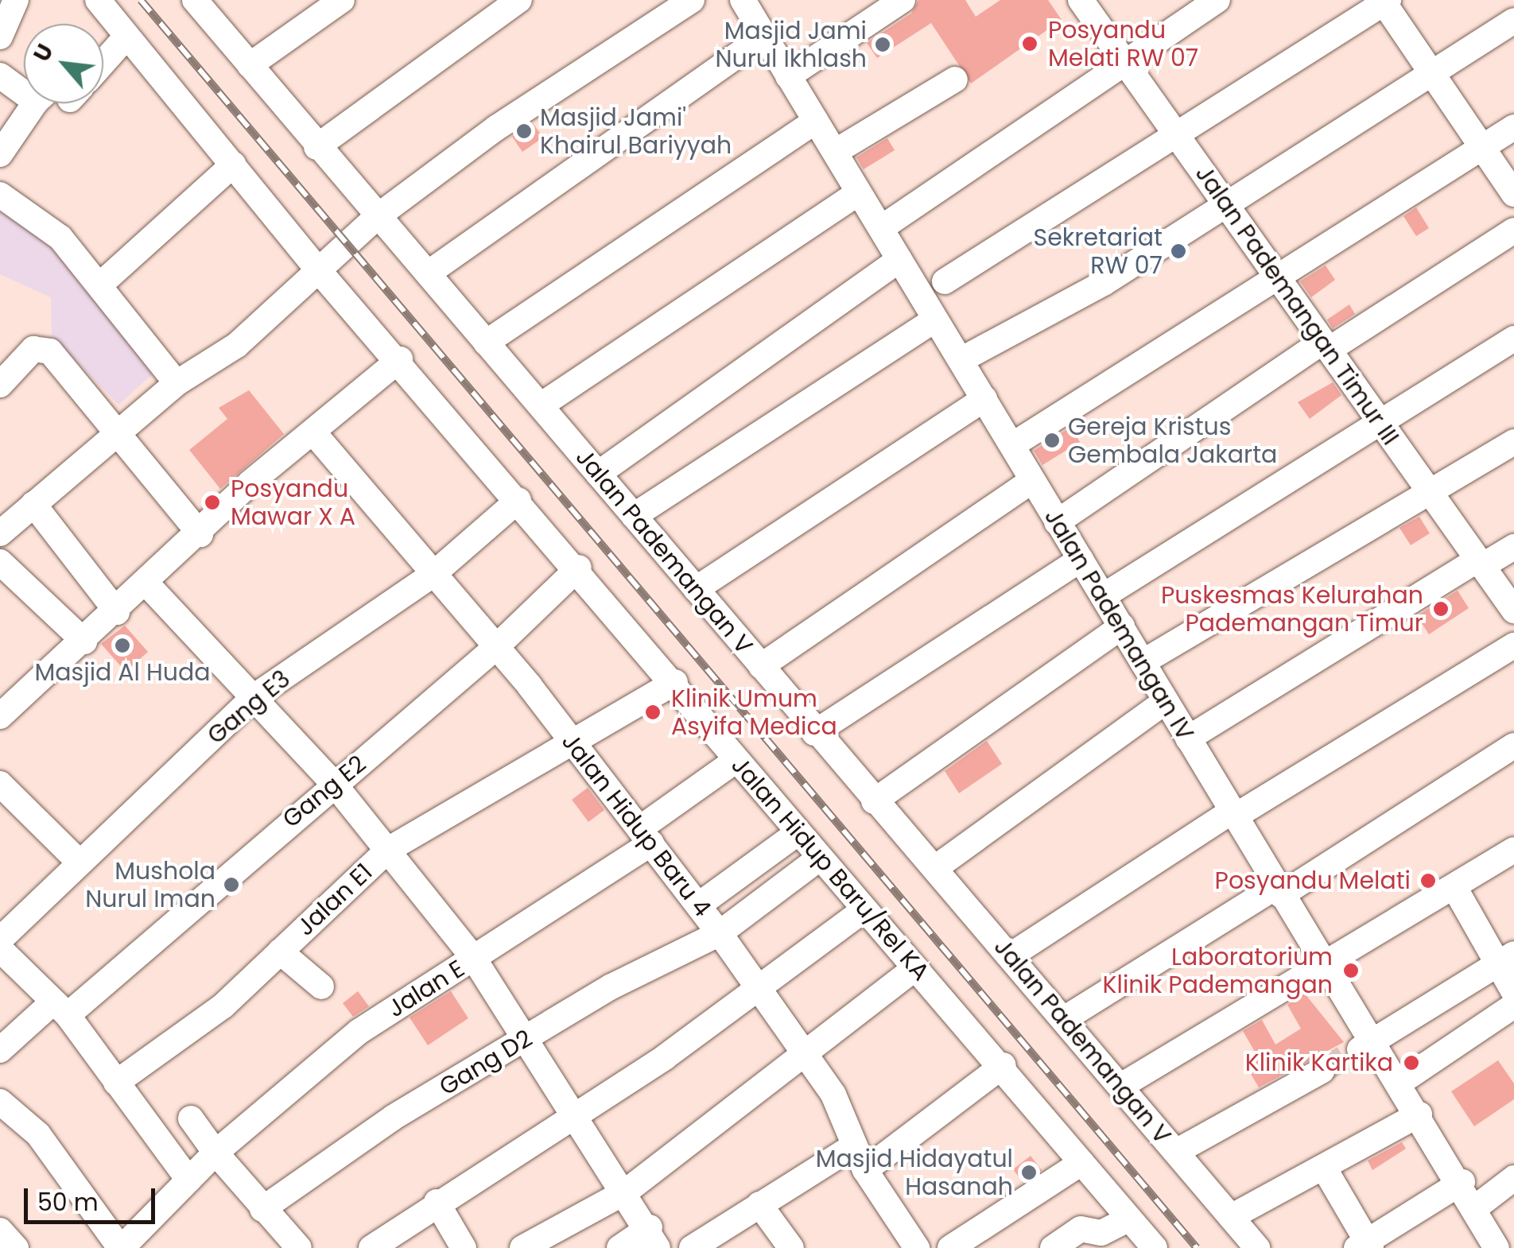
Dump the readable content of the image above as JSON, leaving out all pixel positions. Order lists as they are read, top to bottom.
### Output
{
  "streets": {
    "street": [
      "Jalan Pademangan Timur III",
      "Jalan Pademangan V",
      "Jalan Pademangan IV",
      "Gang E3",
      "Gang E2",
      "Jalan Hidup Baru 4",
      "Jalan Hidup Baru/Rel KA",
      "Jalan E1",
      "Jalan E",
      "Gang D2"
    ]
  },
  "crossings": [
    ["Gang E3", "Jalan Hidup Baru 4"],
    ["Gang E3", "Jalan Hidup Baru/Rel KA"],
    ["Gang E2", "Jalan Hidup Baru 4"],
    ["Gang E2", "Jalan Hidup Baru/Rel KA"],
    ["Jalan Hidup Baru 4", "Jalan E1"],
    ["Jalan Hidup Baru 4", "Jalan E"],
    ["Jalan Hidup Baru 4", "Gang D2"],
    ["Jalan Hidup Baru/Rel KA", "Jalan E1"],
    ["Jalan Hidup Baru/Rel KA", "Jalan E"],
    ["Jalan Hidup Baru/Rel KA", "Gang D2"]
  ],
  "places": [
    "Posyandu Melati RW 07",
    "Masjid Jami Nurul Ikhlash",
    "Masjid Jami' Khairul Bariyyah",
    "Sekretariat RW 07",
    "Gereja Kristus Gembala Jakarta",
    "Posyandu Mawar X A",
    "Puskesmas Kelurahan Pademangan Timur",
    "Masjid Al Huda",
    "Klinik Umum Asyifa Medica",
    "Posyandu Melati",
    "Mushola Nurul Iman",
    "Laboratorium Klinik Pademangan",
    "Klinik Kartika",
    "Masjid Hidayatul Hasanah"
  ],
  "scale_bar": "50 m",
  "north": "top left"
}
